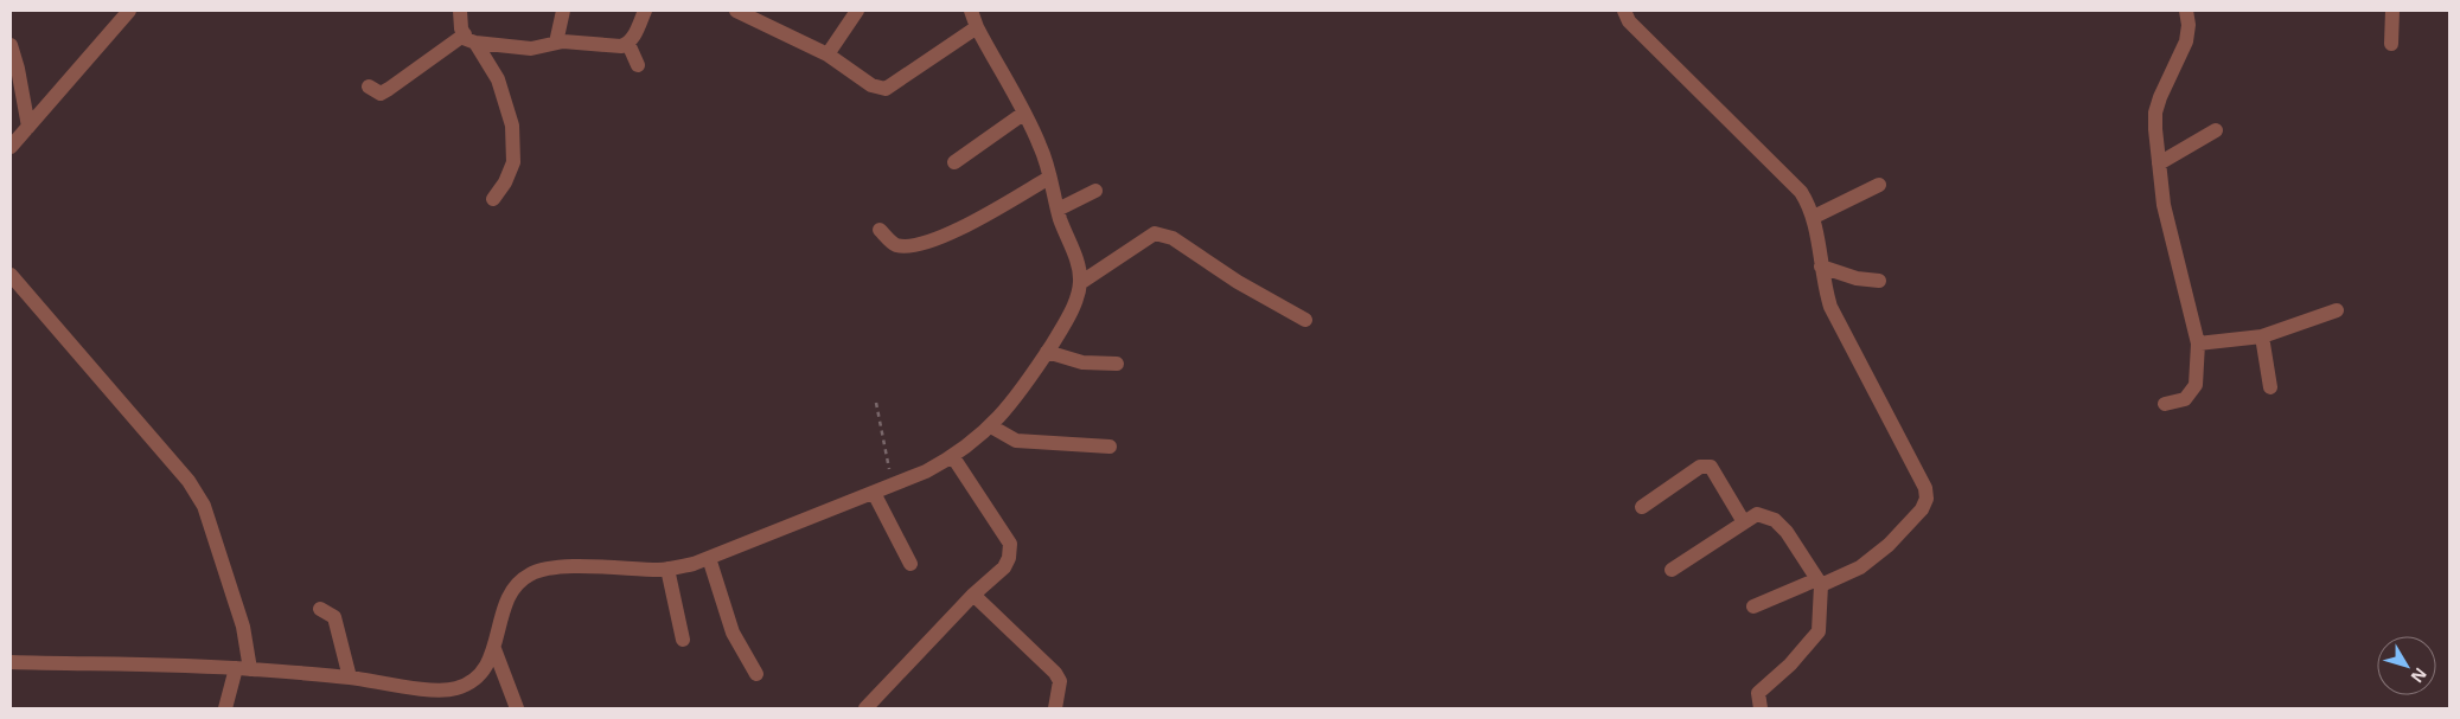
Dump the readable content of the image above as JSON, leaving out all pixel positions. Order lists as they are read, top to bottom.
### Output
{
  "north": "bottom right"
}
